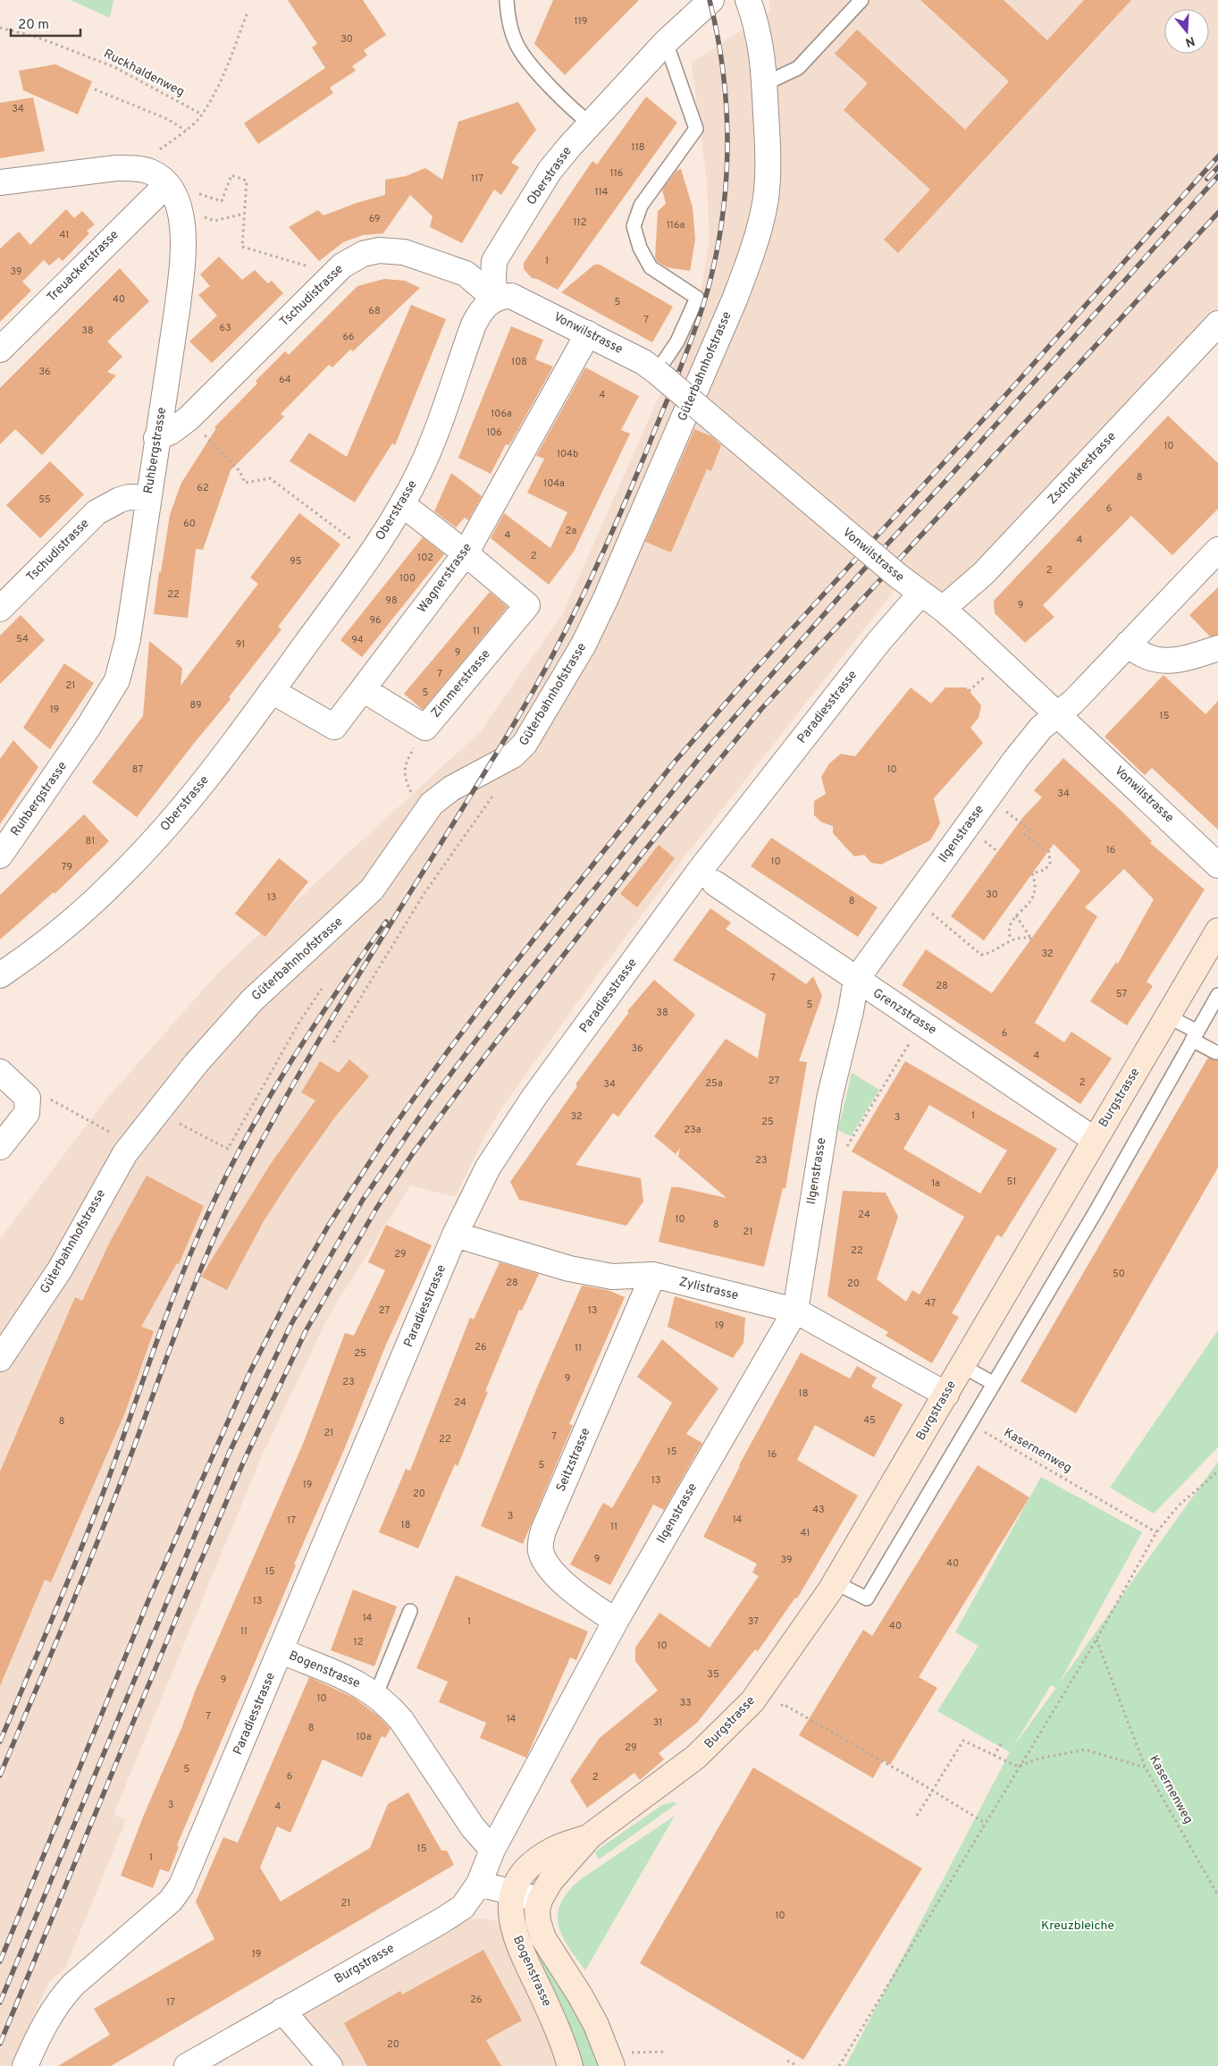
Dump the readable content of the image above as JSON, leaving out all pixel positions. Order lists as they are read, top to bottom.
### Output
{
  "streets": {
    "main road": ["Burgstrasse", "Bogenstrasse"],
    "street": [
      "Oberstrasse",
      "Treuackerstrasse",
      "Tschudistrasse",
      "Vonwilstrasse",
      "Güterbahnhofstrasse",
      "Ruhbergstrasse",
      "Zschokkestrasse",
      "Wagnerstrasse",
      "Zimmerstrasse",
      "Paradiesstrasse",
      "Ilgenstrasse",
      "Grenzstrasse",
      "Zylistrasse",
      "Seitzstrasse"
    ],
    "path": ["Ruckhaldenweg", "Kasernenweg"]
  },
  "crossings": [
    ["Oberstrasse", "Tschudistrasse"],
    ["Oberstrasse", "Vonwilstrasse"],
    ["Oberstrasse", "Wagnerstrasse"],
    ["Treuackerstrasse", "Ruhbergstrasse"],
    ["Tschudistrasse", "Vonwilstrasse"],
    ["Tschudistrasse", "Ruhbergstrasse"],
    ["Vonwilstrasse", "Zschokkestrasse"],
    ["Vonwilstrasse", "Wagnerstrasse"],
    ["Vonwilstrasse", "Paradiesstrasse"],
    ["Vonwilstrasse", "Ilgenstrasse"],
    ["Wagnerstrasse", "Zimmerstrasse"],
    ["Paradiesstrasse", "Zylistrasse"],
    ["Paradiesstrasse", "Bogenstrasse"],
    ["Ilgenstrasse", "Grenzstrasse"],
    ["Ilgenstrasse", "Zylistrasse"],
    ["Ilgenstrasse", "Seitzstrasse"],
    ["Ilgenstrasse", "Bogenstrasse"],
    ["Grenzstrasse", "Burgstrasse"],
    ["Burgstrasse", "Zylistrasse"],
    ["Burgstrasse", "Bogenstrasse"],
    ["Zylistrasse", "Seitzstrasse"]
  ],
  "parks": ["Kreuzbleiche"],
  "house_numbers": [
    "119",
    "30",
    "34",
    "118",
    "116",
    "117",
    "114",
    "69",
    "112",
    "116a",
    "41",
    "1",
    "39",
    "40",
    "5",
    "68",
    "7",
    "63",
    "38",
    "66",
    "108",
    "36",
    "64",
    "4",
    "106a",
    "106",
    "10",
    "104b",
    "8",
    "104a",
    "62",
    "55",
    "6",
    "60",
    "2a",
    "4",
    "4",
    "2",
    "102",
    "95",
    "2",
    "100",
    "22",
    "98",
    "9",
    "96",
    "11",
    "54",
    "94",
    "91",
    "9",
    "7",
    "21",
    "5",
    "89",
    "19",
    "15",
    "87",
    "10",
    "34",
    "81",
    "16",
    "10",
    "79",
    "30",
    "13",
    "8",
    "32",
    "7",
    "28",
    "57",
    "5",
    "38",
    "6",
    "36",
    "4",
    "27",
    "2",
    "25a",
    "34",
    "1",
    "32",
    "3",
    "25",
    "23a",
    "23",
    "51",
    "1a",
    "24",
    "10",
    "8",
    "21",
    "22",
    "29",
    "50",
    "28",
    "20",
    "47",
    "27",
    "13",
    "19",
    "26",
    "11",
    "25",
    "9",
    "23",
    "18",
    "24",
    "45",
    "8",
    "21",
    "7",
    "22",
    "15",
    "16",
    "5",
    "13",
    "19",
    "20",
    "43",
    "3",
    "14",
    "17",
    "18",
    "11",
    "41",
    "9",
    "39",
    "40",
    "15",
    "13",
    "14",
    "1",
    "37",
    "40",
    "11",
    "12",
    "10",
    "35",
    "9",
    "10",
    "33",
    "7",
    "14",
    "31",
    "8",
    "10a",
    "29",
    "5",
    "6",
    "2",
    "3",
    "4",
    "15",
    "1",
    "21",
    "10",
    "19",
    "26",
    "17",
    "20"
  ],
  "scale_bar": "20 m",
  "north": "bottom"
}
